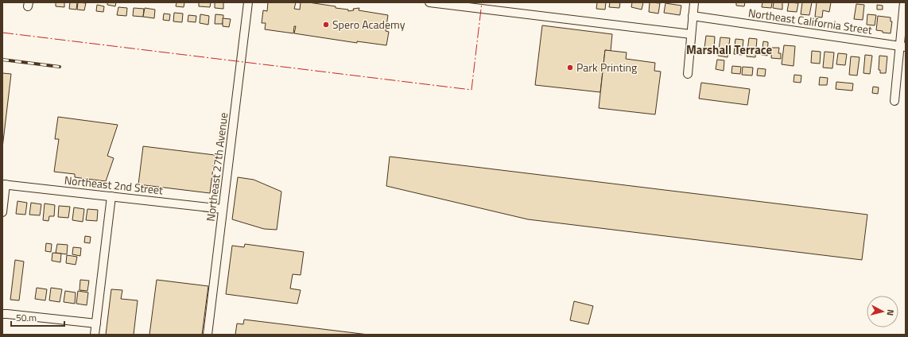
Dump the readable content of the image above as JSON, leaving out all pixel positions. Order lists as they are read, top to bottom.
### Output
{
  "streets": {
    "street": ["Northeast California Street", "Northeast 27th Avenue", "Northeast 2nd Street"]
  },
  "crossings": [
    ["Northeast 27th Avenue", "Northeast 2nd Street"]
  ],
  "districts": ["Marshall Terrace"],
  "places": ["Spero Academy", "Park Printing"],
  "scale_bar": "50 m",
  "north": "right"
}
